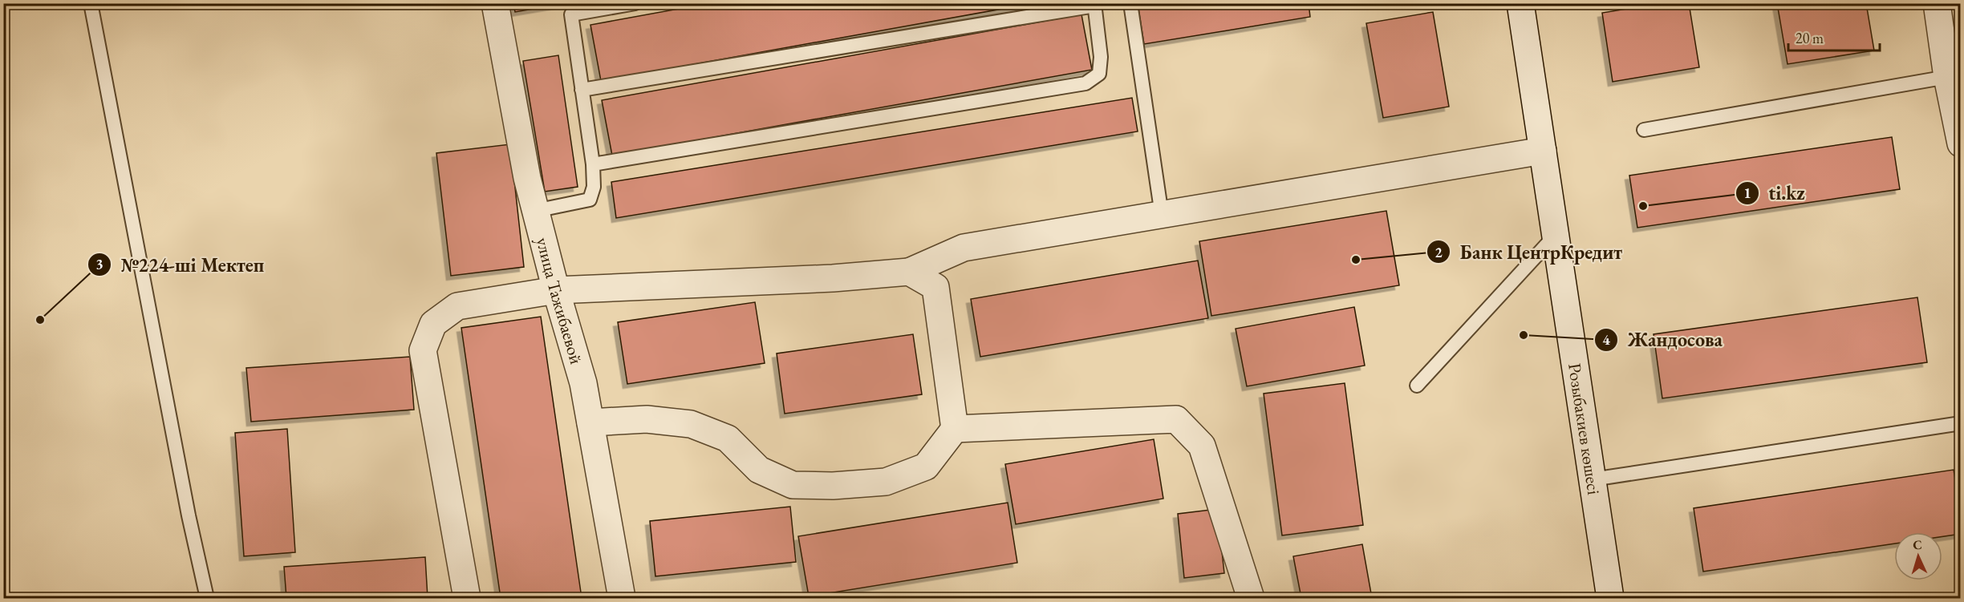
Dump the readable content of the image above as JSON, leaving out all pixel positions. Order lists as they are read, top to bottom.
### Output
{
  "streets": {
    "street": ["улица Тажибаевой", "Розыбакиев көшесі"]
  },
  "places": [
    "ti.kz",
    "Банк ЦентрКредит",
    "№224-ші Мектеп",
    "Жандосова"
  ],
  "scale_bar": "20 m",
  "north": "top"
}
